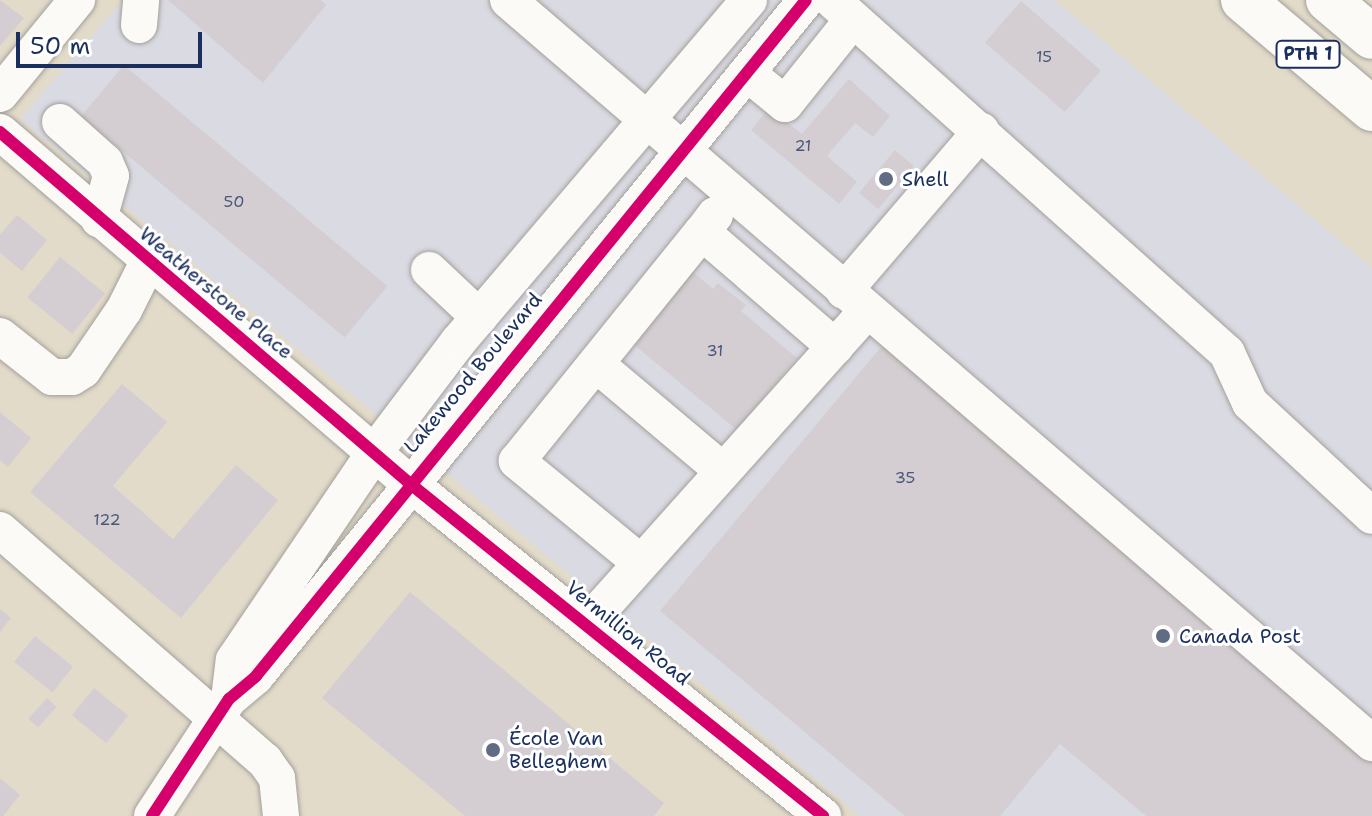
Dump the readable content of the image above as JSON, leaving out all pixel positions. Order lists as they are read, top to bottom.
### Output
{
  "streets": {
    "highway": ["PTH 1"],
    "street": ["Weatherstone Place", "Lakewood Boulevard", "Vermillion Road"]
  },
  "crossings": [
    ["Weatherstone Place", "Lakewood Boulevard"],
    ["Weatherstone Place", "Vermillion Road"],
    ["Lakewood Boulevard", "Vermillion Road"]
  ],
  "places": ["Shell", "Canada Post", "École Van Belleghem"],
  "house_numbers": [
    "15",
    "21",
    "50",
    "31",
    "35",
    "122"
  ],
  "scale_bar": "50 m"
}
